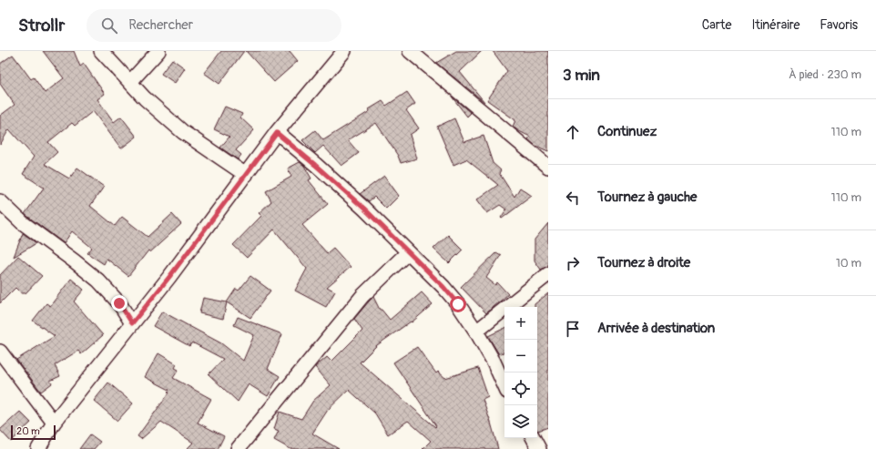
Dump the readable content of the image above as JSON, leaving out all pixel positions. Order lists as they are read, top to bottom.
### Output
{
  "scale_bar": "20 m",
  "page": {
    "header": "Strollr",
    "search": "Rechercher",
    "nav": ["Carte", "Itinéraire", "Favoris"],
    "heading": ["3 min", "À pied · 230 m"],
    "list": [
      ["Continuez", "110 m"],
      ["Tournez à gauche", "110 m"],
      ["Tournez à droite", "10 m"],
      "Arrivée à destination"
    ],
    "map_buttons": ["+", "−"],
    "scale": "20 m"
  }
}
